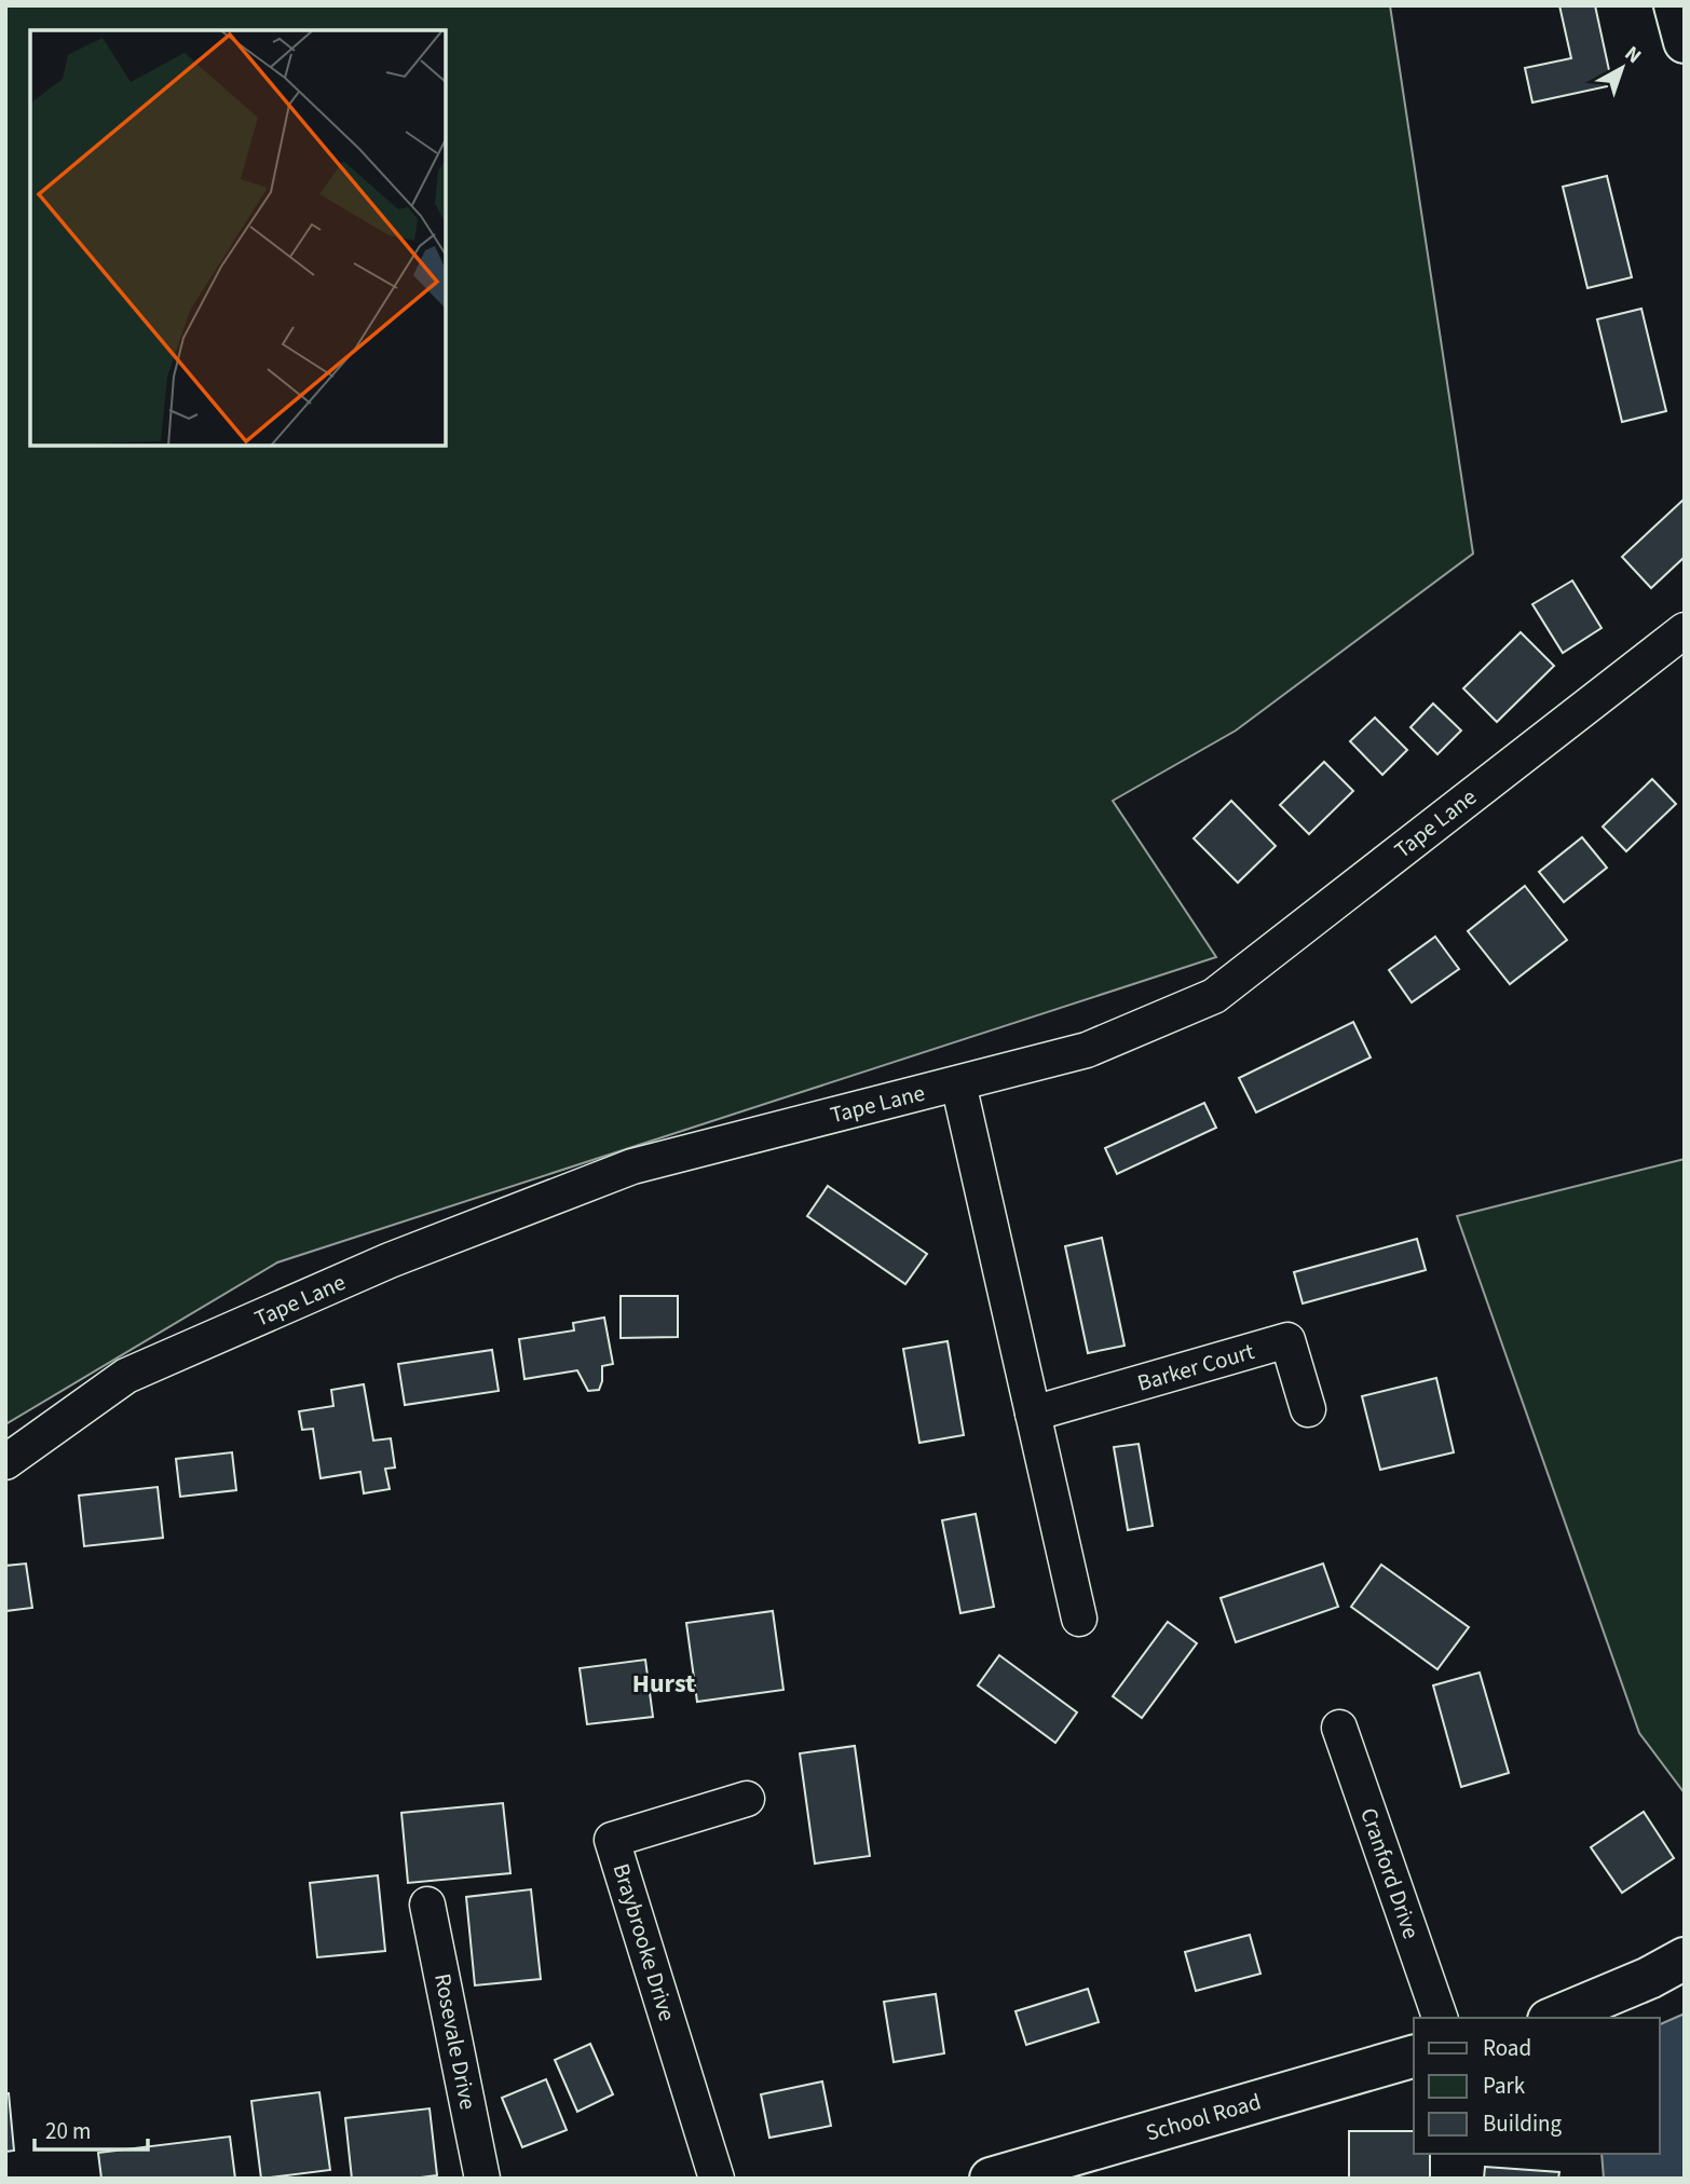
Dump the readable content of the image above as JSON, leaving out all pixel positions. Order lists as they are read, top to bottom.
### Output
{
  "streets": {
    "street": [
      "Tape Lane",
      "Barker Court",
      "Cranford Drive",
      "Braybrooke Drive",
      "Rosevale Drive",
      "School Road"
    ]
  },
  "districts": ["Hurst"],
  "legend": ["Road", "Park", "Building"],
  "scale_bar": "20 m",
  "north": "top right"
}
